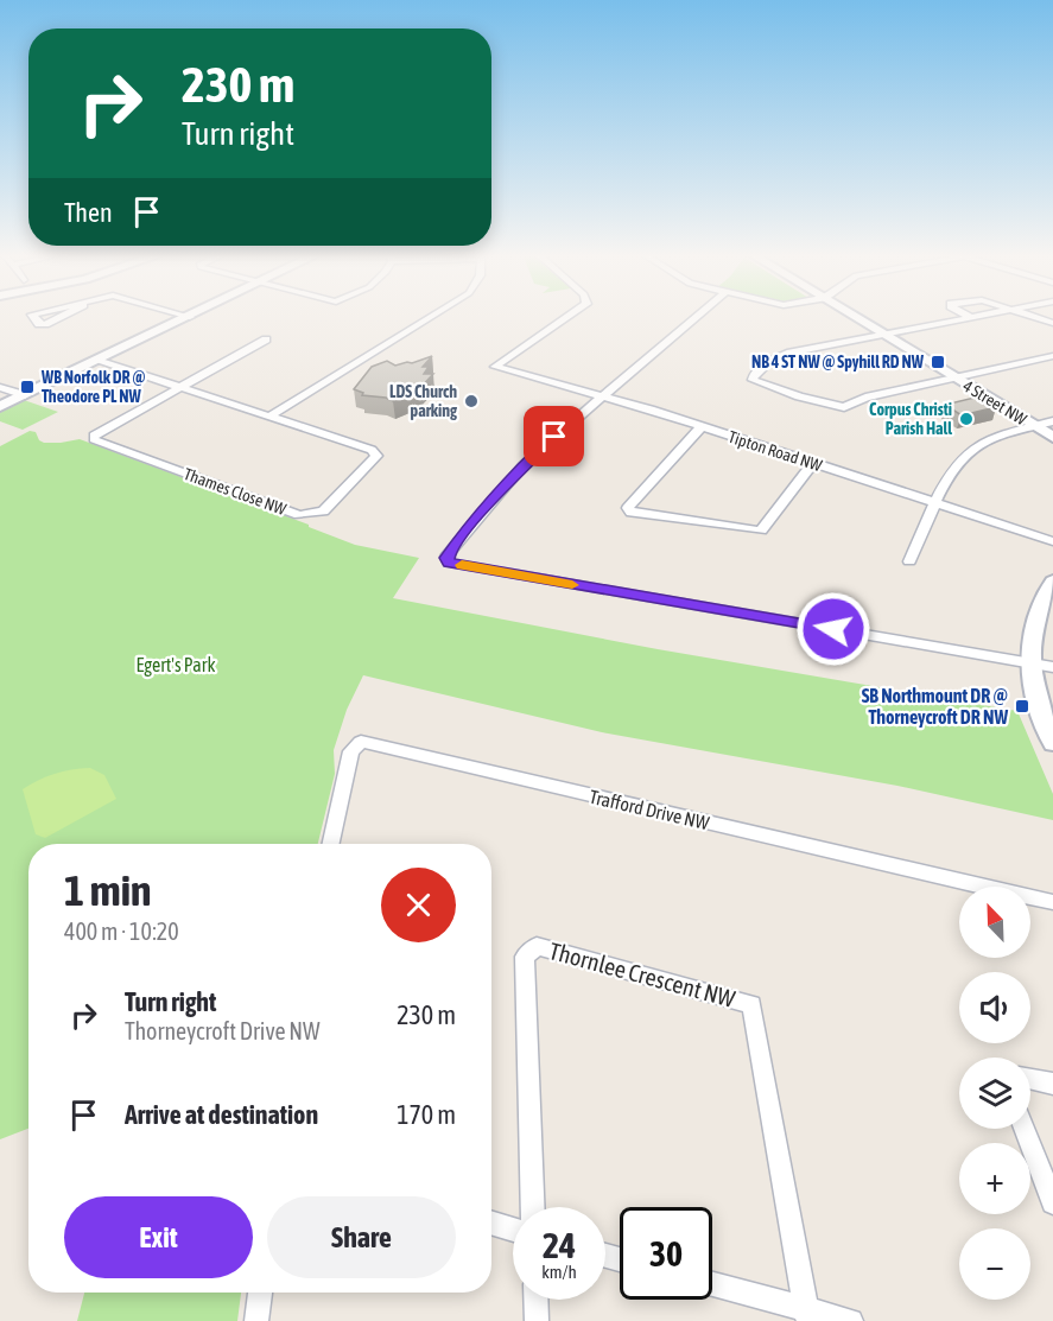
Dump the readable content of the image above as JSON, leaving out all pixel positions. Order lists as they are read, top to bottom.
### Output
{
  "streets": {
    "main road": ["4 Street NW"],
    "street": [
      "Tipton Road NW",
      "Thames Close NW",
      "Trafford Drive NW",
      "Thornlee Crescent NW"
    ]
  },
  "parks": ["Egert's Park"],
  "places": {
    "transit": ["NB 4 ST NW @ Spyhill RD NW", "WB Norfolk DR @ Theodore PL NW", "SB Northmount DR @ Thorneycroft DR NW"],
    "other": ["LDS Church parking", "Corpus Christi Parish Hall"]
  },
  "north": "top left",
  "page": {
    "turn": ["230 m", "Turn right"],
    "then": "Then",
    "heading": ["1 min", "400 m · 10:20"],
    "map_buttons": ["+", "−"],
    "list": [
      {
        "name": "Turn right",
        "note": "Thorneycroft Drive NW",
        "value": "230 m"
      },
      {
        "name": "Arrive at destination",
        "value": "170 m"
      }
    ],
    "buttons": ["Exit", "Share"],
    "speed": "24 km/h",
    "limit": "30"
  }
}
